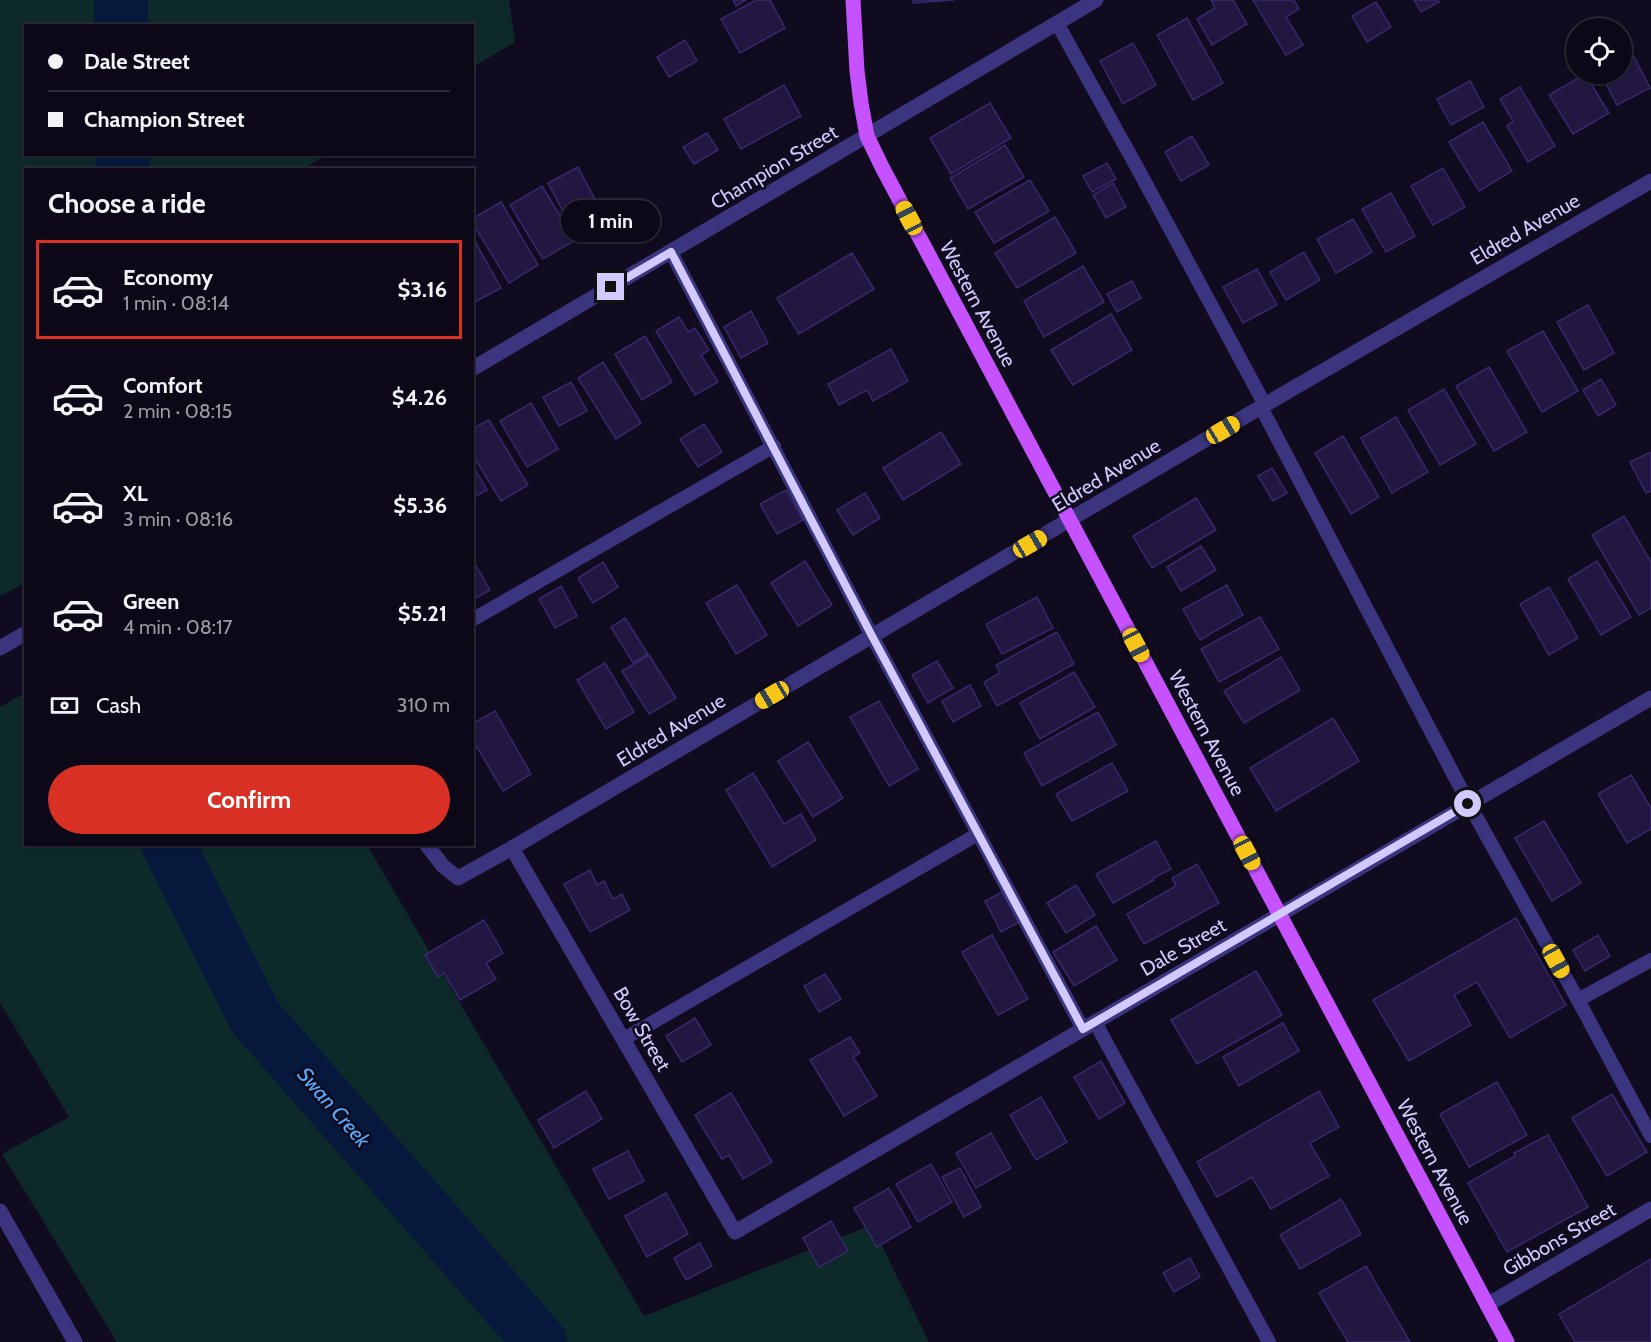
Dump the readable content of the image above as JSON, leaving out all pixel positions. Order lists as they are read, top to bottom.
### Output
{
  "streets": {
    "main road": ["Western Avenue"],
    "street": [
      "Champion Street",
      "Eldred Avenue",
      "Dale Street",
      "Bow Street",
      "Gibbons Street"
    ]
  },
  "crossings": [
    ["Champion Street", "Western Avenue"],
    ["Eldred Avenue", "Western Avenue"],
    ["Eldred Avenue", "Bow Street"],
    ["Western Avenue", "Dale Street"],
    ["Western Avenue", "Gibbons Street"],
    ["Dale Street", "Bow Street"]
  ],
  "water": ["Swan Creek"],
  "page": {
    "banner": ["Dale Street", "Champion Street"],
    "heading": "Choose a ride",
    "bubble": "1 min",
    "list": [
      {
        "name": "Economy",
        "note": "1 min · 08:14",
        "value": "$3.16"
      },
      {
        "name": "Comfort",
        "note": "2 min · 08:15",
        "value": "$4.26"
      },
      {
        "name": "XL",
        "note": "3 min · 08:16",
        "value": "$5.36"
      },
      {
        "name": "Green",
        "note": "4 min · 08:17",
        "value": "$5.21"
      }
    ],
    "pay": ["Cash", "310 m"],
    "buttons": "Confirm"
  }
}
